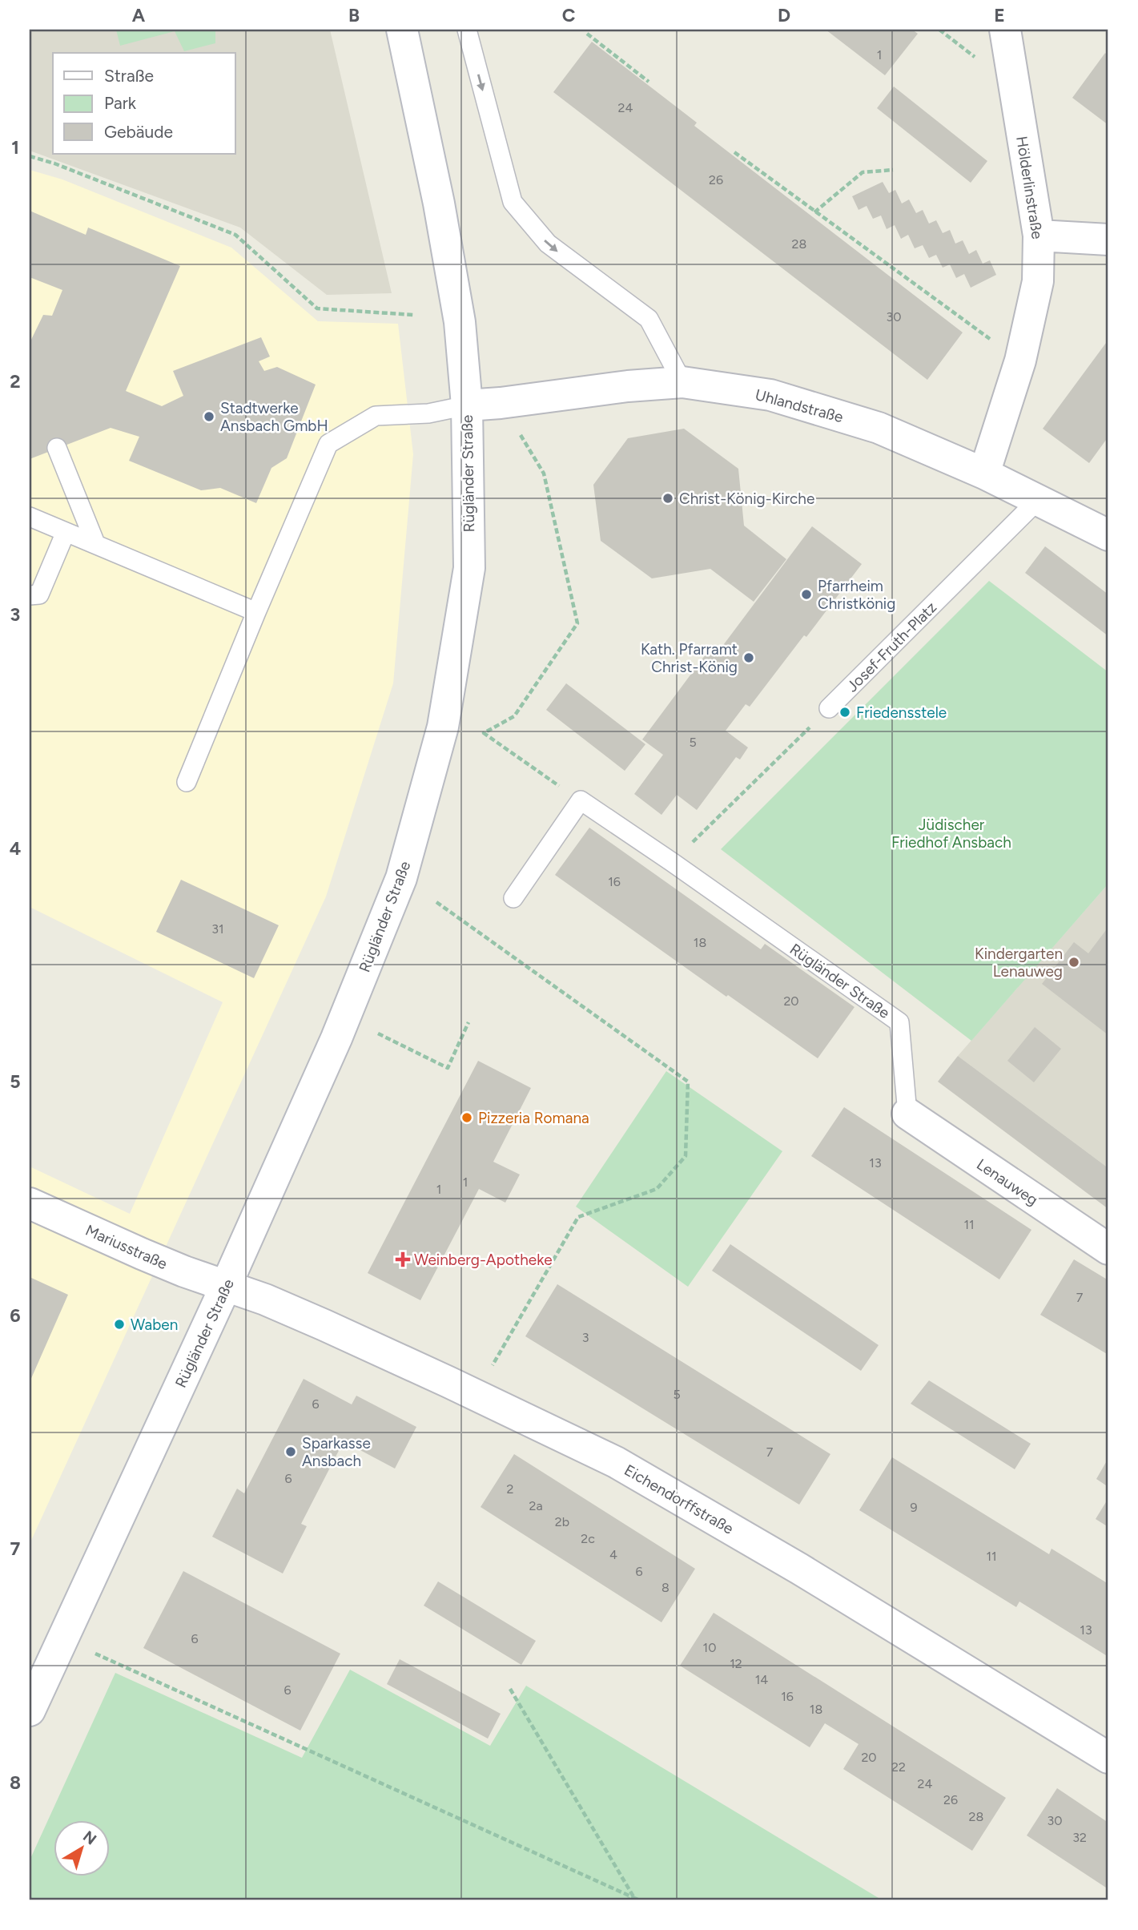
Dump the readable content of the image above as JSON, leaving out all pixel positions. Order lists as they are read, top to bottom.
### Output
{
  "streets": {
    "street": [
      "Hölderlinstraße",
      "Uhlandstraße",
      "Rügländer Straße",
      "Lenauweg",
      "Mariusstraße",
      "Eichendorffstraße"
    ],
    "lane": ["Josef-Fruth-Platz"]
  },
  "crossings": [
    ["Hölderlinstraße", "Uhlandstraße"],
    ["Uhlandstraße", "Rügländer Straße"],
    ["Uhlandstraße", "Josef-Fruth-Platz"],
    ["Rügländer Straße", "Lenauweg"],
    ["Rügländer Straße", "Mariusstraße"],
    ["Rügländer Straße", "Eichendorffstraße"],
    ["Mariusstraße", "Eichendorffstraße"]
  ],
  "parks": ["Jüdischer Friedhof Ansbach"],
  "places": {
    "other": [
      "Stadtwerke Ansbach GmbH",
      "Christ-König-Kirche",
      "Pfarrheim Christkönig",
      "Kath. Pfarramt Christ-König",
      "Friedensstele",
      "Kindergarten Lenauweg",
      "Pizzeria Romana",
      "Waben",
      "Sparkasse Ansbach"
    ],
    "health": ["Weinberg-Apotheke"]
  },
  "house_numbers": [
    "1",
    "24",
    "26",
    "28",
    "30",
    "5",
    "16",
    "31",
    "18",
    "20",
    "13",
    "1",
    "1",
    "11",
    "7",
    "3",
    "5",
    "6",
    "7",
    "6",
    "2",
    "2a",
    "9",
    "2b",
    "2c",
    "4",
    "11",
    "6",
    "8",
    "13",
    "6",
    "10",
    "12",
    "14",
    "6",
    "16",
    "18",
    "20",
    "22",
    "24",
    "26",
    "28",
    "30",
    "32"
  ],
  "legend": ["Straße", "Park", "Gebäude"],
  "north": "top right",
  "grid": {
    "columns": [
      "A",
      "B",
      "C",
      "D",
      "E"
    ],
    "rows": [
      "1",
      "2",
      "3",
      "4",
      "5",
      "6",
      "7",
      "8"
    ]
  }
}
